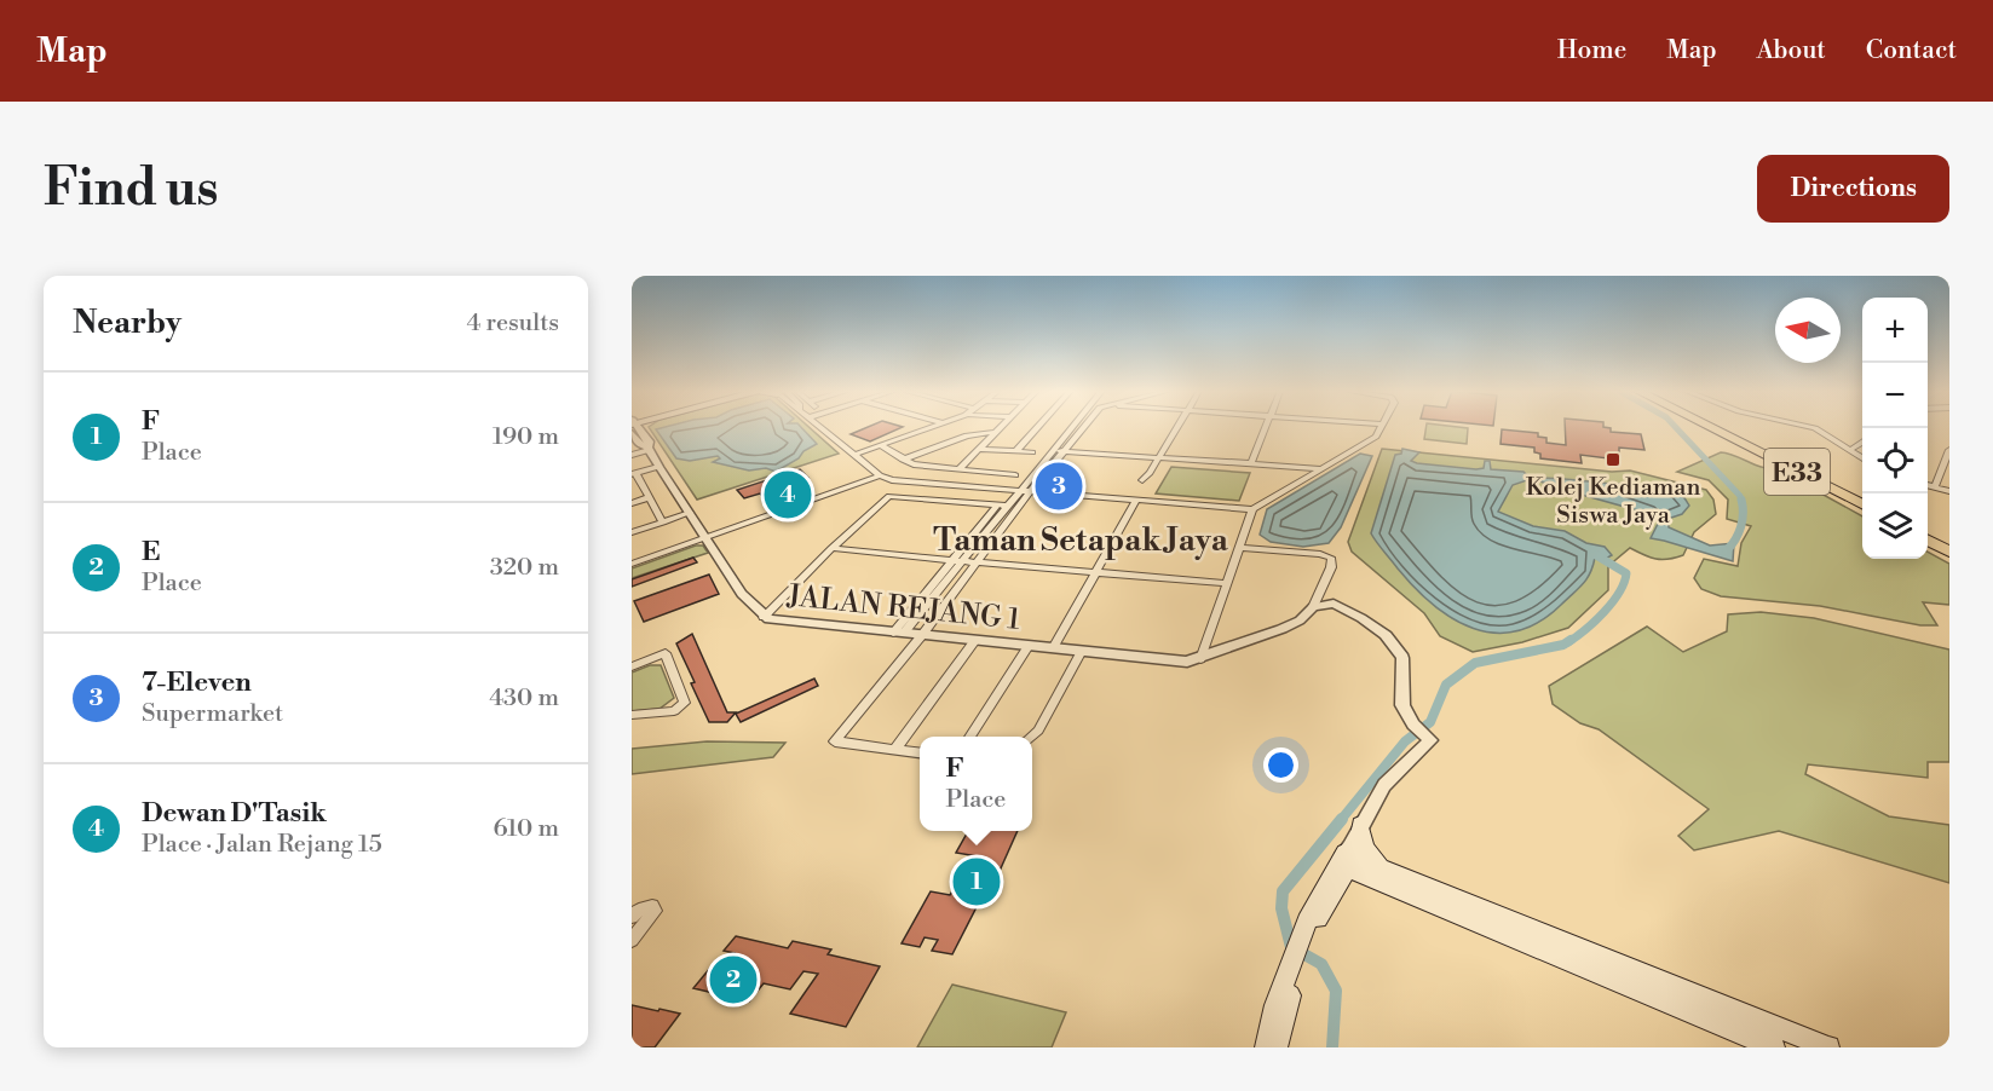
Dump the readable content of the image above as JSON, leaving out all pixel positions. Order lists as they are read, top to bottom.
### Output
{
  "streets": {
    "highway": ["E33"],
    "street": ["JALAN REJANG 1"]
  },
  "districts": ["Taman Setapak Jaya"],
  "places": {
    "transit": ["Kolej Kediaman Siswa Jaya"]
  },
  "north": "left",
  "page": {
    "header": "Map",
    "nav": [
      "Home",
      "Map",
      "About",
      "Contact"
    ],
    "buttons": "Directions",
    "title": "Find us",
    "heading": ["Nearby", "4 results"],
    "map_buttons": ["+", "−"],
    "list": [
      {
        "mark": "1",
        "name": "F",
        "note": "Place",
        "value": "190 m"
      },
      {
        "mark": "2",
        "name": "E",
        "note": "Place",
        "value": "320 m"
      },
      {
        "mark": "3",
        "name": "7-Eleven",
        "note": "Supermarket",
        "value": "430 m"
      },
      {
        "mark": "4",
        "name": "Dewan D'Tasik",
        "note": "Place · Jalan Rejang 15",
        "value": "610 m"
      }
    ],
    "pins": [
      "3",
      "4",
      "1",
      "2"
    ],
    "popup": ["F", "Place"]
  }
}
